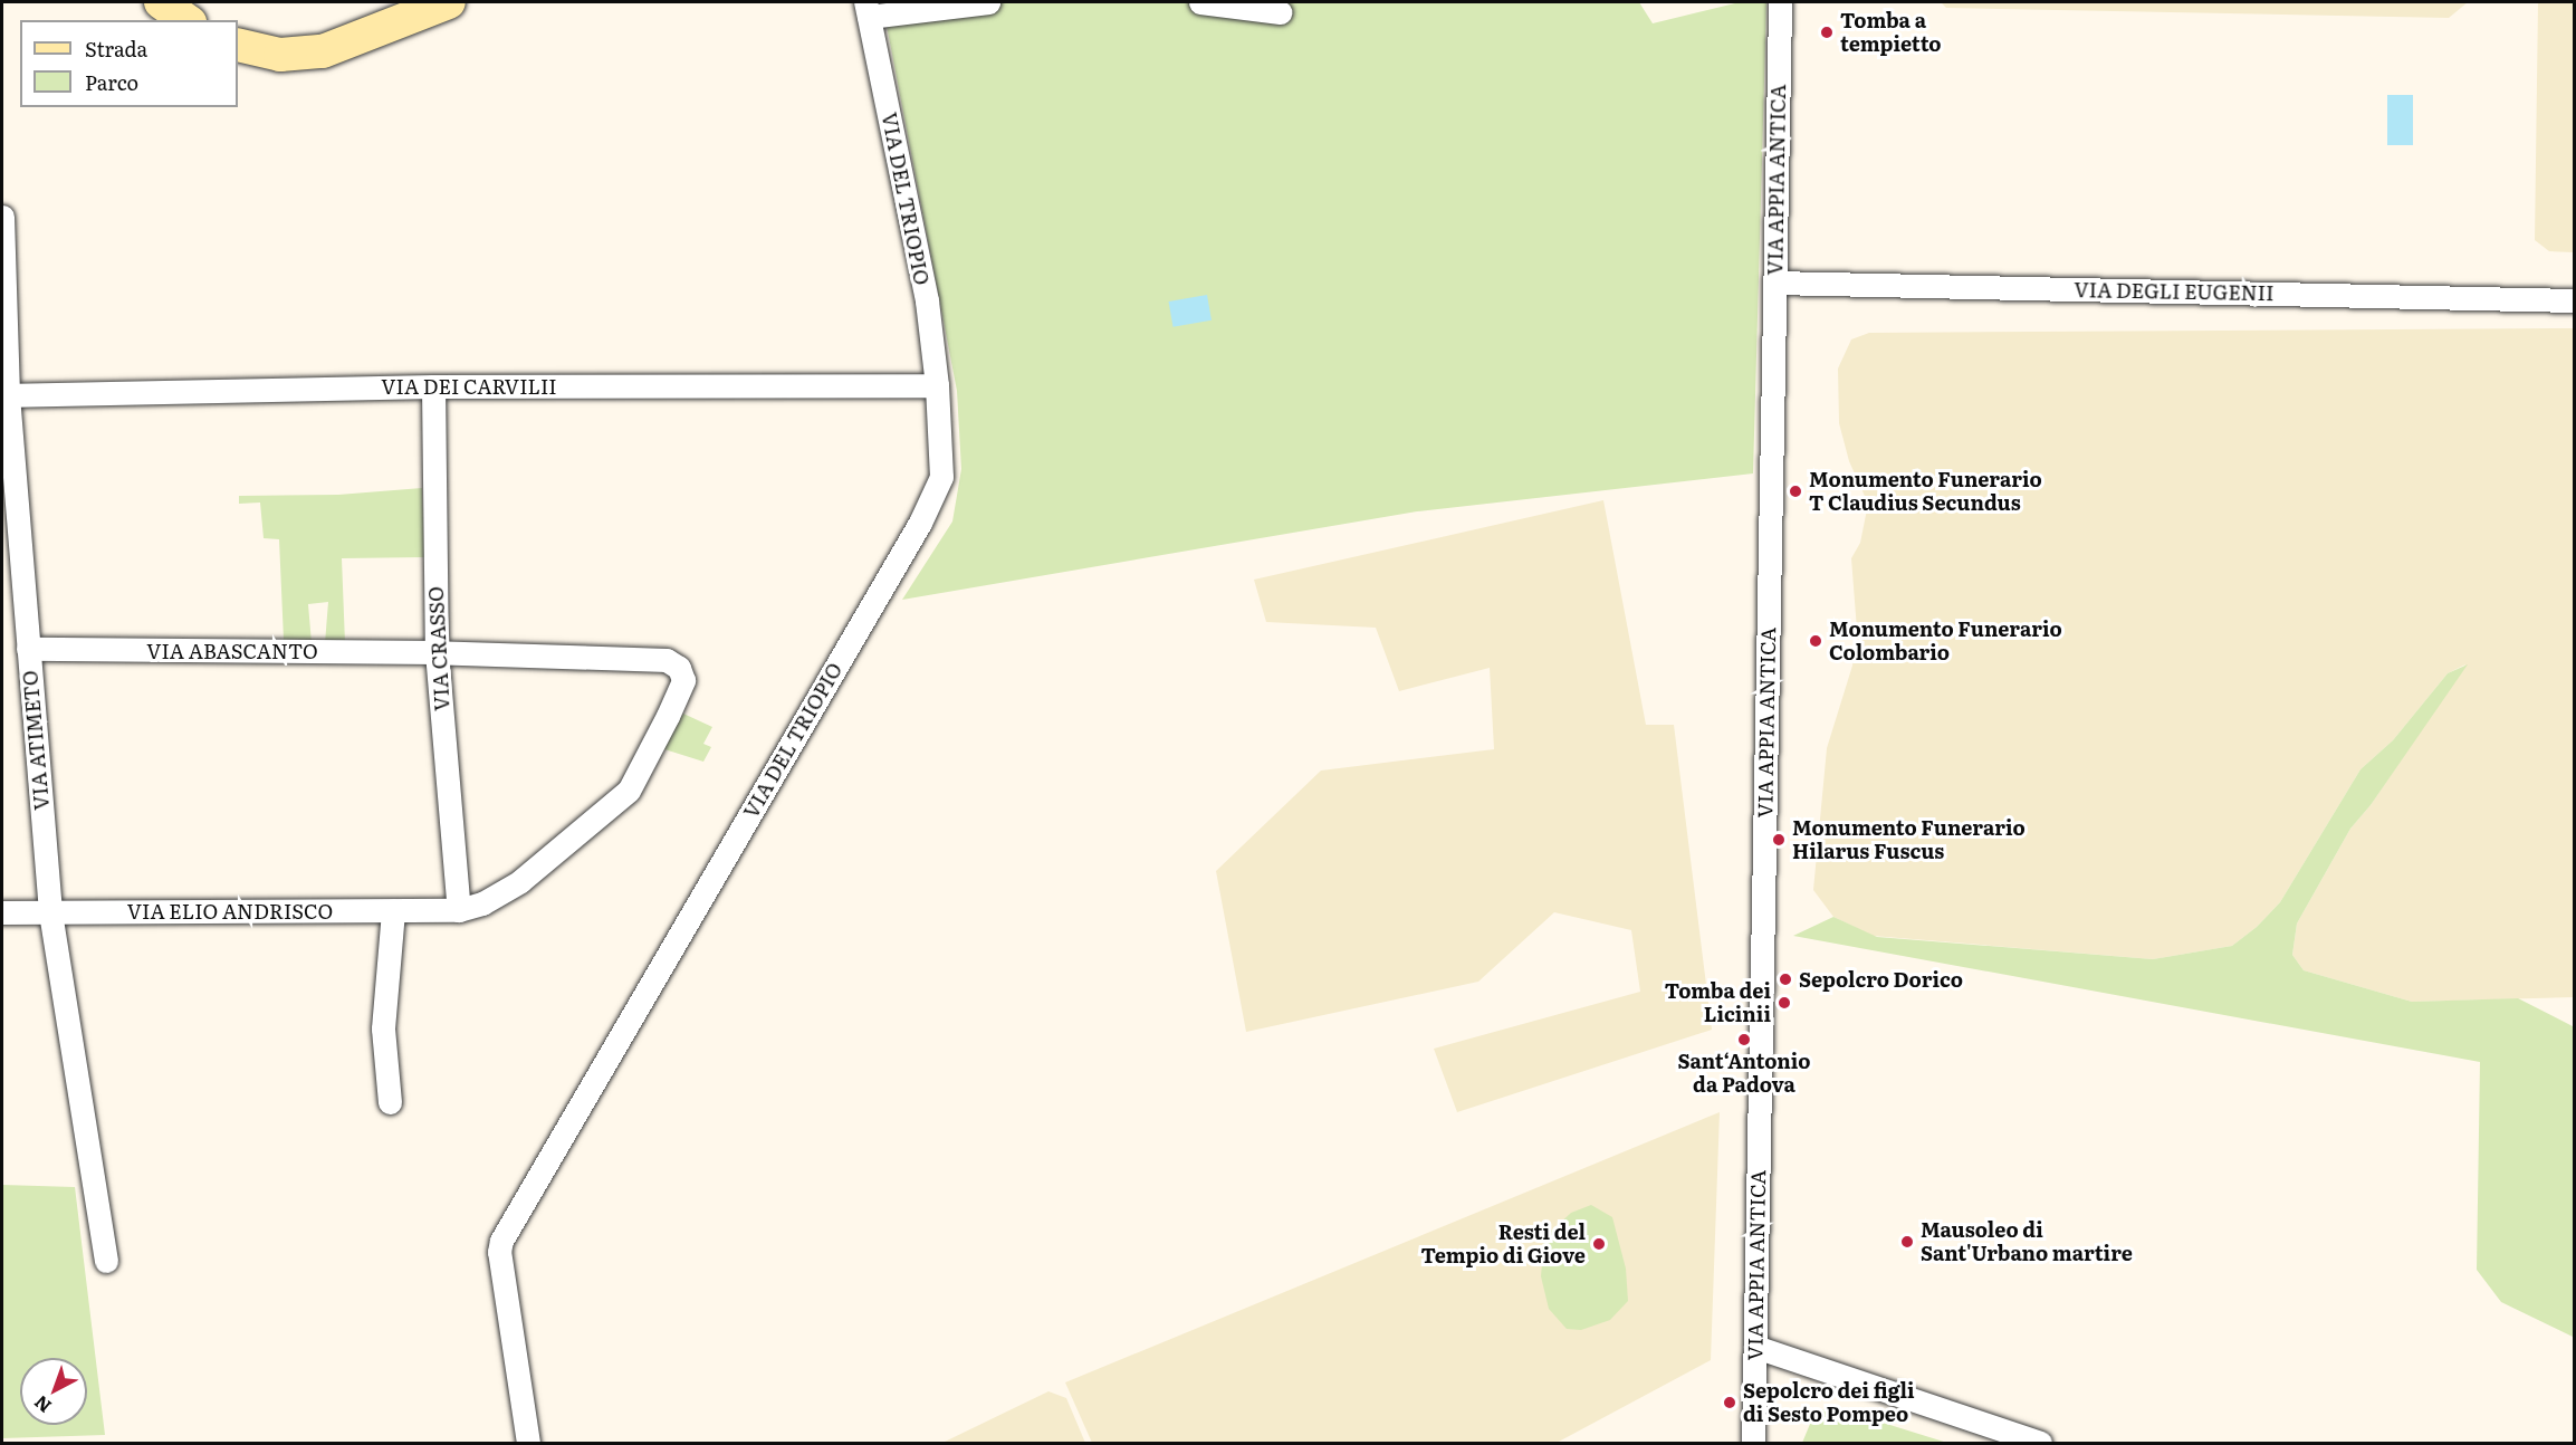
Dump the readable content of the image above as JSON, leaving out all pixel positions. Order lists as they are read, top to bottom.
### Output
{
  "streets": {
    "street": [
      "VIA APPIA ANTICA",
      "VIA DEL TRIOPIO",
      "VIA DEGLI EUGENII",
      "VIA DEI CARVILII",
      "VIA CRASSO",
      "VIA ABASCANTO",
      "VIA ATIMETO",
      "VIA ELIO ANDRISCO"
    ]
  },
  "crossings": [
    ["VIA APPIA ANTICA", "VIA DEGLI EUGENII"],
    ["VIA DEL TRIOPIO", "VIA DEI CARVILII"],
    ["VIA DEI CARVILII", "VIA CRASSO"],
    ["VIA DEI CARVILII", "VIA ATIMETO"],
    ["VIA CRASSO", "VIA ABASCANTO"],
    ["VIA CRASSO", "VIA ELIO ANDRISCO"],
    ["VIA ABASCANTO", "VIA ATIMETO"],
    ["VIA ABASCANTO", "VIA ELIO ANDRISCO"],
    ["VIA ATIMETO", "VIA ELIO ANDRISCO"]
  ],
  "places": [
    "Tomba a tempietto",
    "Monumento Funerario T Claudius Secundus",
    "Monumento Funerario Colombario",
    "Monumento Funerario Hilarus Fuscus",
    "Sepolcro Dorico",
    "Tomba dei Licinii",
    "Sant‘Antonio da Padova",
    "Mausoleo di Sant'Urbano martire",
    "Resti del Tempio di Giove",
    "Sepolcro dei figli di Sesto Pompeo"
  ],
  "legend": ["Strada", "Parco"],
  "north": "bottom left"
}
